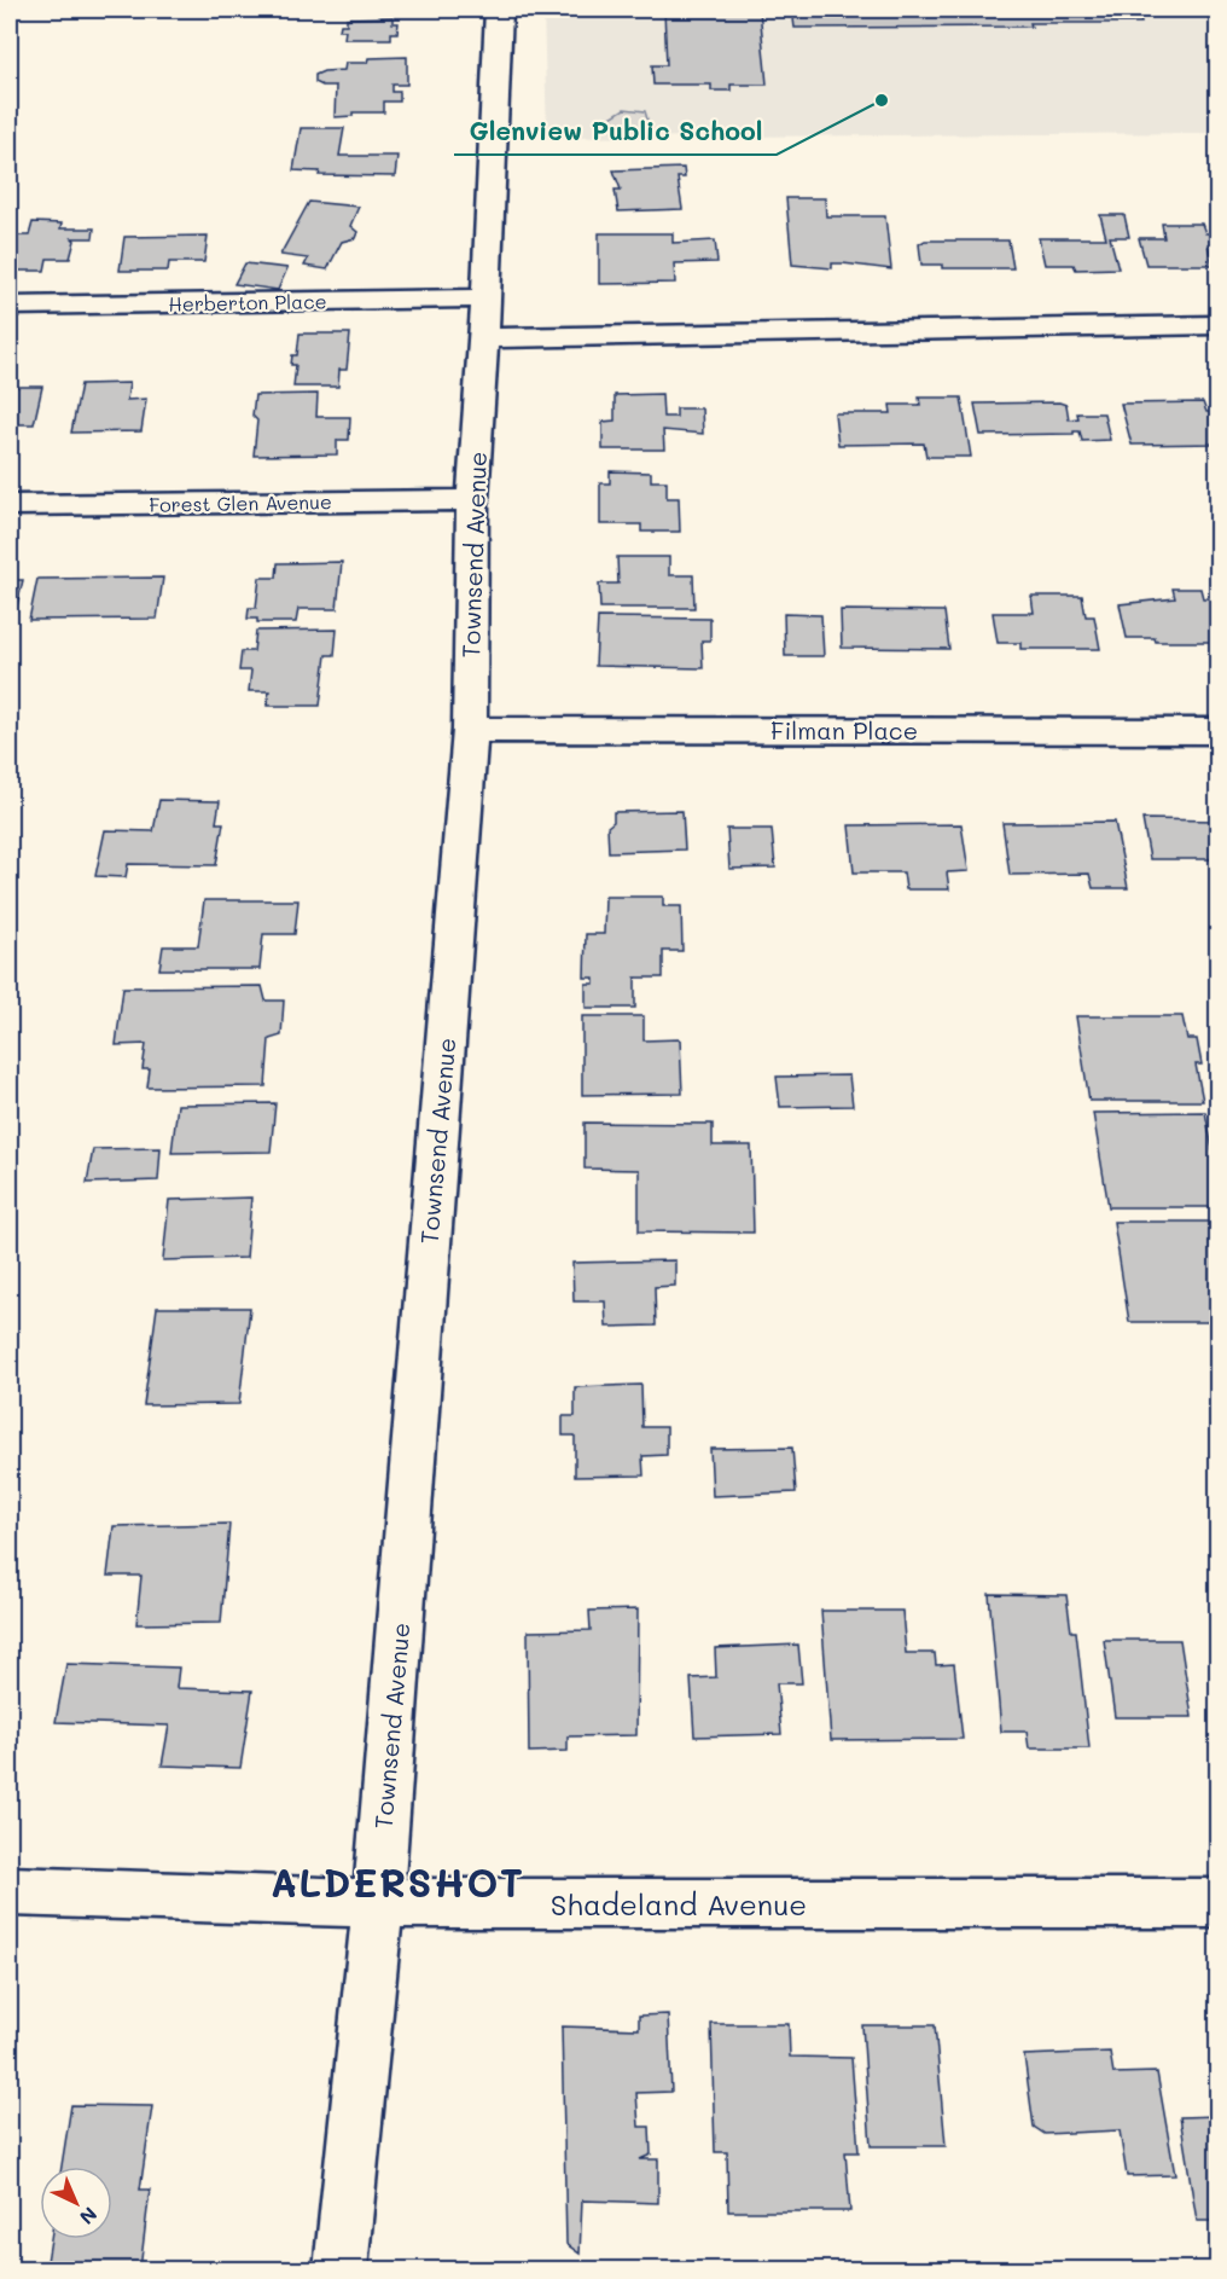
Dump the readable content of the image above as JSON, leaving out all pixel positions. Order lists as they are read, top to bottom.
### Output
{
  "streets": {
    "street": [
      "Herberton Place",
      "Forest Glen Avenue",
      "Townsend Avenue",
      "Filman Place",
      "Shadeland Avenue"
    ]
  },
  "crossings": [
    ["Herberton Place", "Townsend Avenue"],
    ["Forest Glen Avenue", "Townsend Avenue"],
    ["Townsend Avenue", "Filman Place"],
    ["Townsend Avenue", "Shadeland Avenue"]
  ],
  "districts": ["ALDERSHOT"],
  "places": ["Glenview Public School"],
  "north": "bottom right"
}
